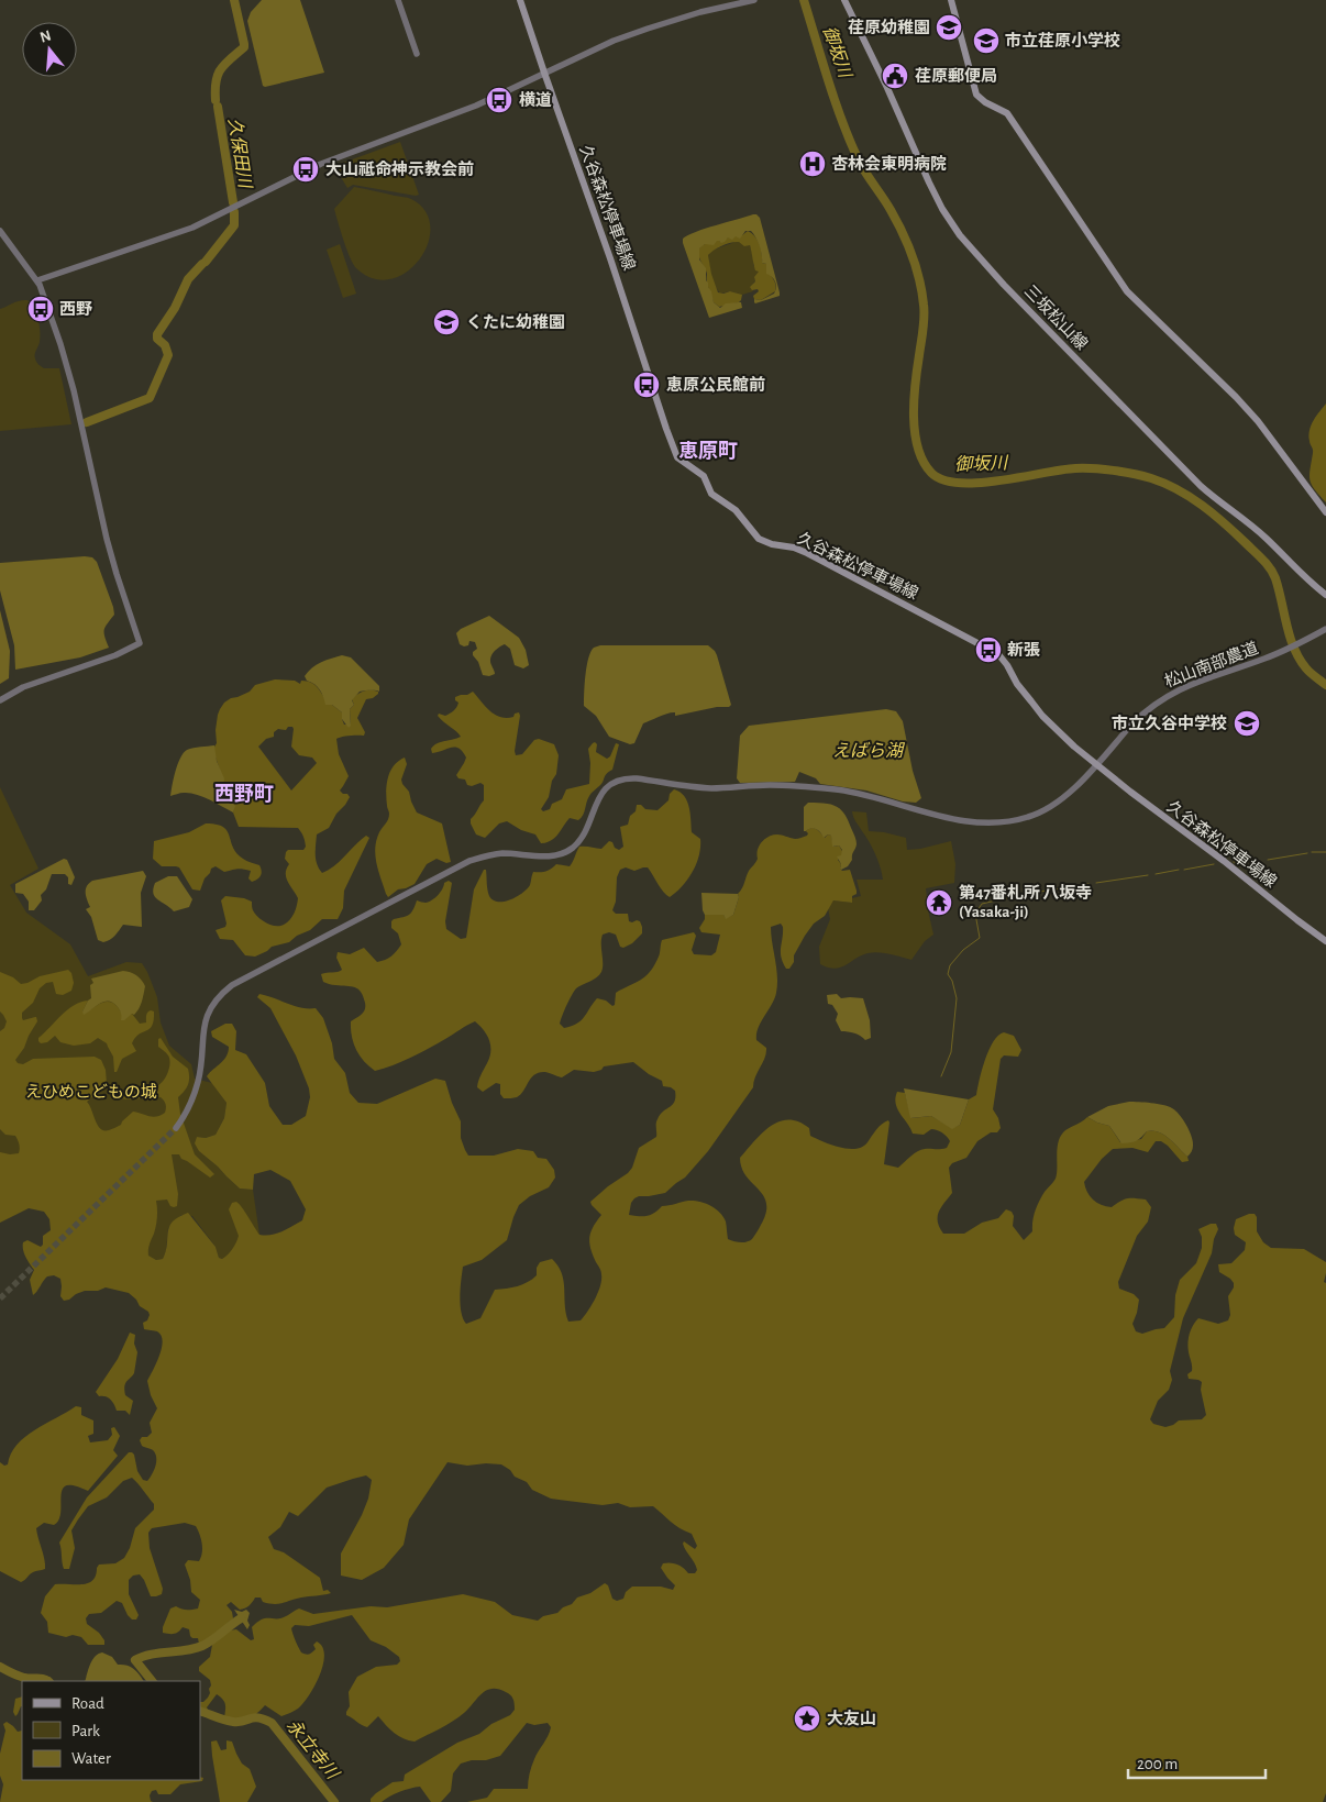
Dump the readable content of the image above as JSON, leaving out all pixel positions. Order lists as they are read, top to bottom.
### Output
{
  "streets": {
    "main road": ["久谷森松停車場線", "三坂松山線"],
    "street": ["松山南部農道"]
  },
  "crossings": [
    ["久谷森松停車場線", "松山南部農道"]
  ],
  "districts": ["恵原町", "西野町"],
  "water": [
    "御坂川",
    "久保田川",
    "えばら湖",
    "永立寺川"
  ],
  "parks": ["えひめこどもの城"],
  "places": {
    "school or university": [
      "荏原幼稚園",
      "市立荏原小学校",
      "くたに幼稚園",
      "市立久谷中学校"
    ],
    "public building": ["荏原郵便局"],
    "bus stop": [
      "横道",
      "大山祗命神示教会前",
      "西野",
      "恵原公民館前",
      "新張"
    ],
    "hospital": ["杏林会東明病院"],
    "temple": ["第47番札所 八坂寺 (Yasaka-ji)"],
    "place": ["大友山"]
  },
  "legend": ["Road", "Park", "Water"],
  "scale_bar": "200 m",
  "north": "top"
}
